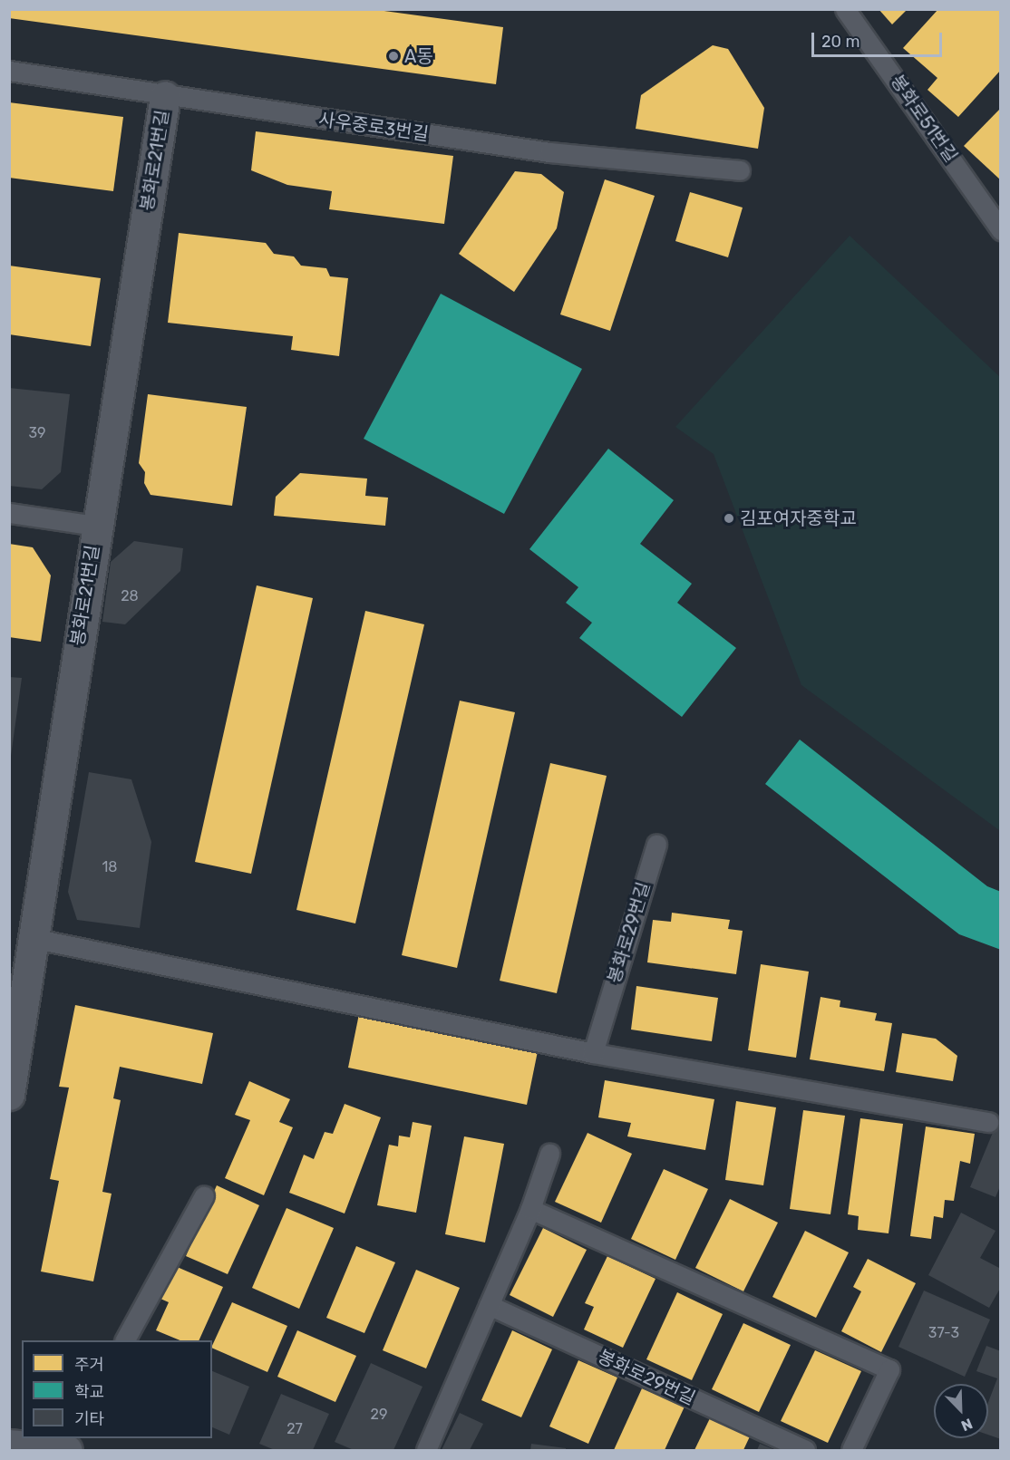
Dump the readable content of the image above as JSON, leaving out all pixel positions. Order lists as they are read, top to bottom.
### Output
{
  "streets": {
    "street": ["봉화로21번길"],
    "lane": ["봉화로51번길", "사우중로3번길", "봉화로29번길"]
  },
  "crossings": [
    ["사우중로3번길", "봉화로21번길"]
  ],
  "places": ["A동", "김포여자중학교"],
  "house_numbers": [
    "39",
    "28",
    "18",
    "37-3",
    "29",
    "27"
  ],
  "legend": ["주거", "학교", "기타"],
  "scale_bar": "20 m",
  "north": "bottom right"
}
